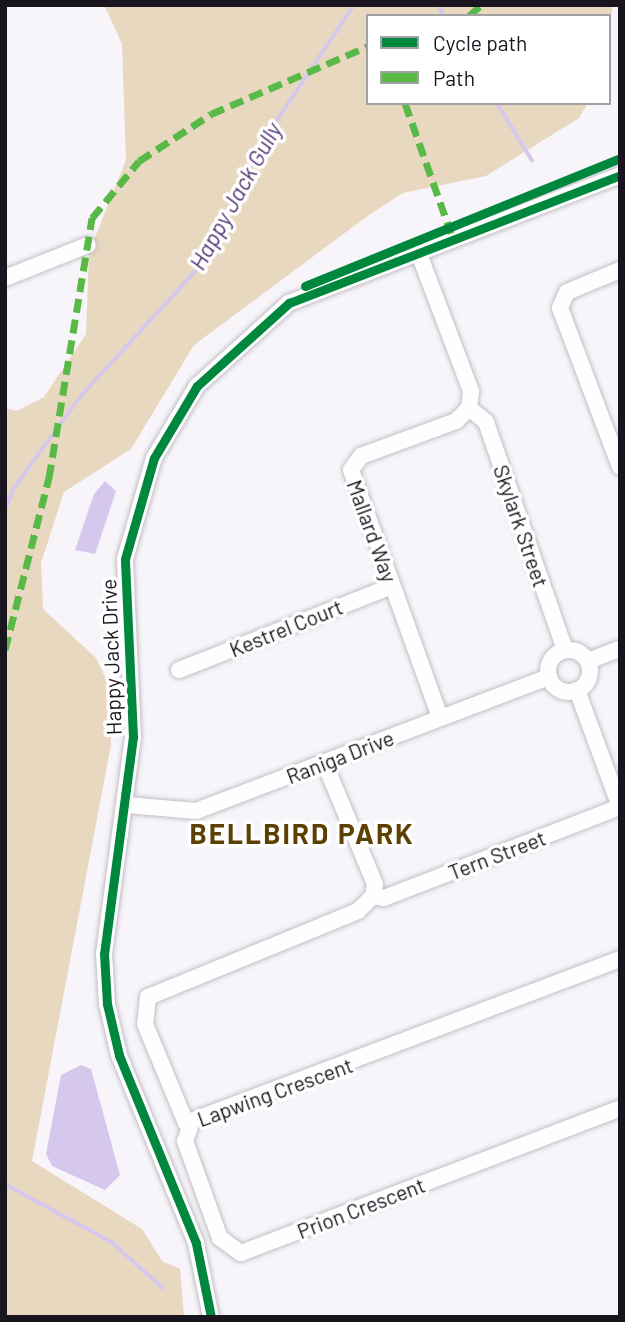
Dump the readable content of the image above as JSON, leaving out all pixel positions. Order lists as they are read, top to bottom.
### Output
{
  "streets": {
    "street": [
      "Skylark Street",
      "Mallard Way",
      "Kestrel Court",
      "Happy Jack Drive",
      "Raniga Drive",
      "Tern Street",
      "Lapwing Crescent",
      "Prion Crescent"
    ]
  },
  "crossings": [
    ["Skylark Street", "Mallard Way"],
    ["Skylark Street", "Raniga Drive"],
    ["Mallard Way", "Kestrel Court"],
    ["Mallard Way", "Raniga Drive"],
    ["Happy Jack Drive", "Raniga Drive"],
    ["Tern Street", "Lapwing Crescent"],
    ["Lapwing Crescent", "Prion Crescent"]
  ],
  "districts": ["BELLBIRD PARK"],
  "water": ["Happy Jack Gully"],
  "legend": ["Cycle path", "Path"]
}
